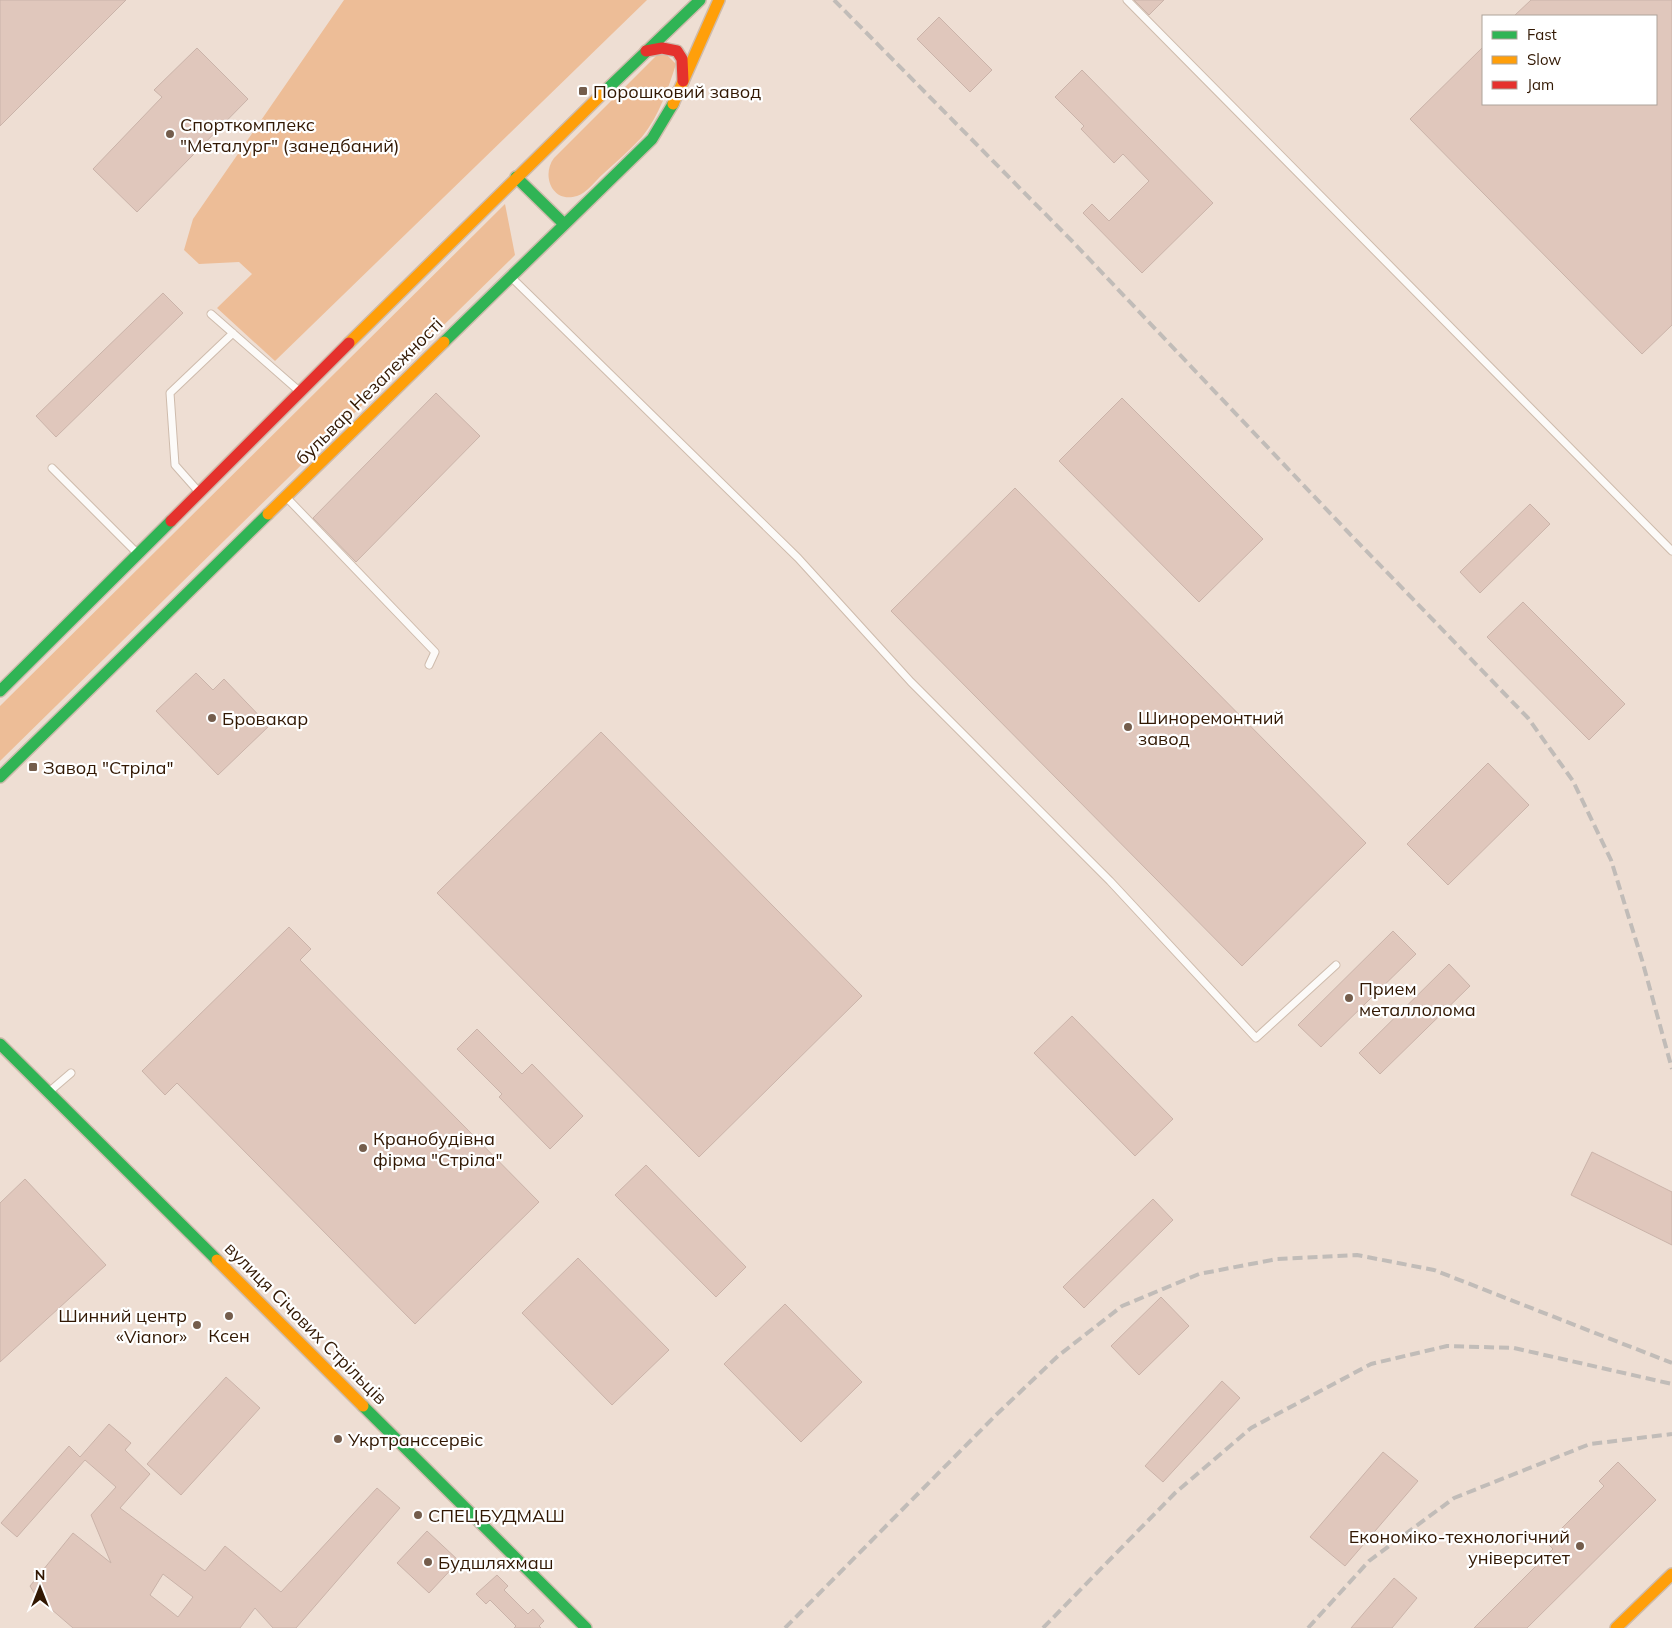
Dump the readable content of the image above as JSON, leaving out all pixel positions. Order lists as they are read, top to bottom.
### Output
{
  "streets": {
    "street": ["бульвар Незалежності", "вулиця Січових Стрільців"]
  },
  "places": {
    "transit": ["Порошковий завод", "Завод \"Стріла\""],
    "other": [
      "Спорткомплекс \"Металург\" (занедбаний)",
      "Бровакар",
      "Шиноремонтний завод",
      "Прием металлолома",
      "Кранобудівна фірма \"Стріла\"",
      "Ксен",
      "Шинний центр «Vianor»",
      "Укртранссервіс",
      "СПЕЦБУДМАШ",
      "Економіко-технологічний університет",
      "Будшляхмаш"
    ]
  },
  "legend": ["Fast", "Slow", "Jam"],
  "north": "top"
}
